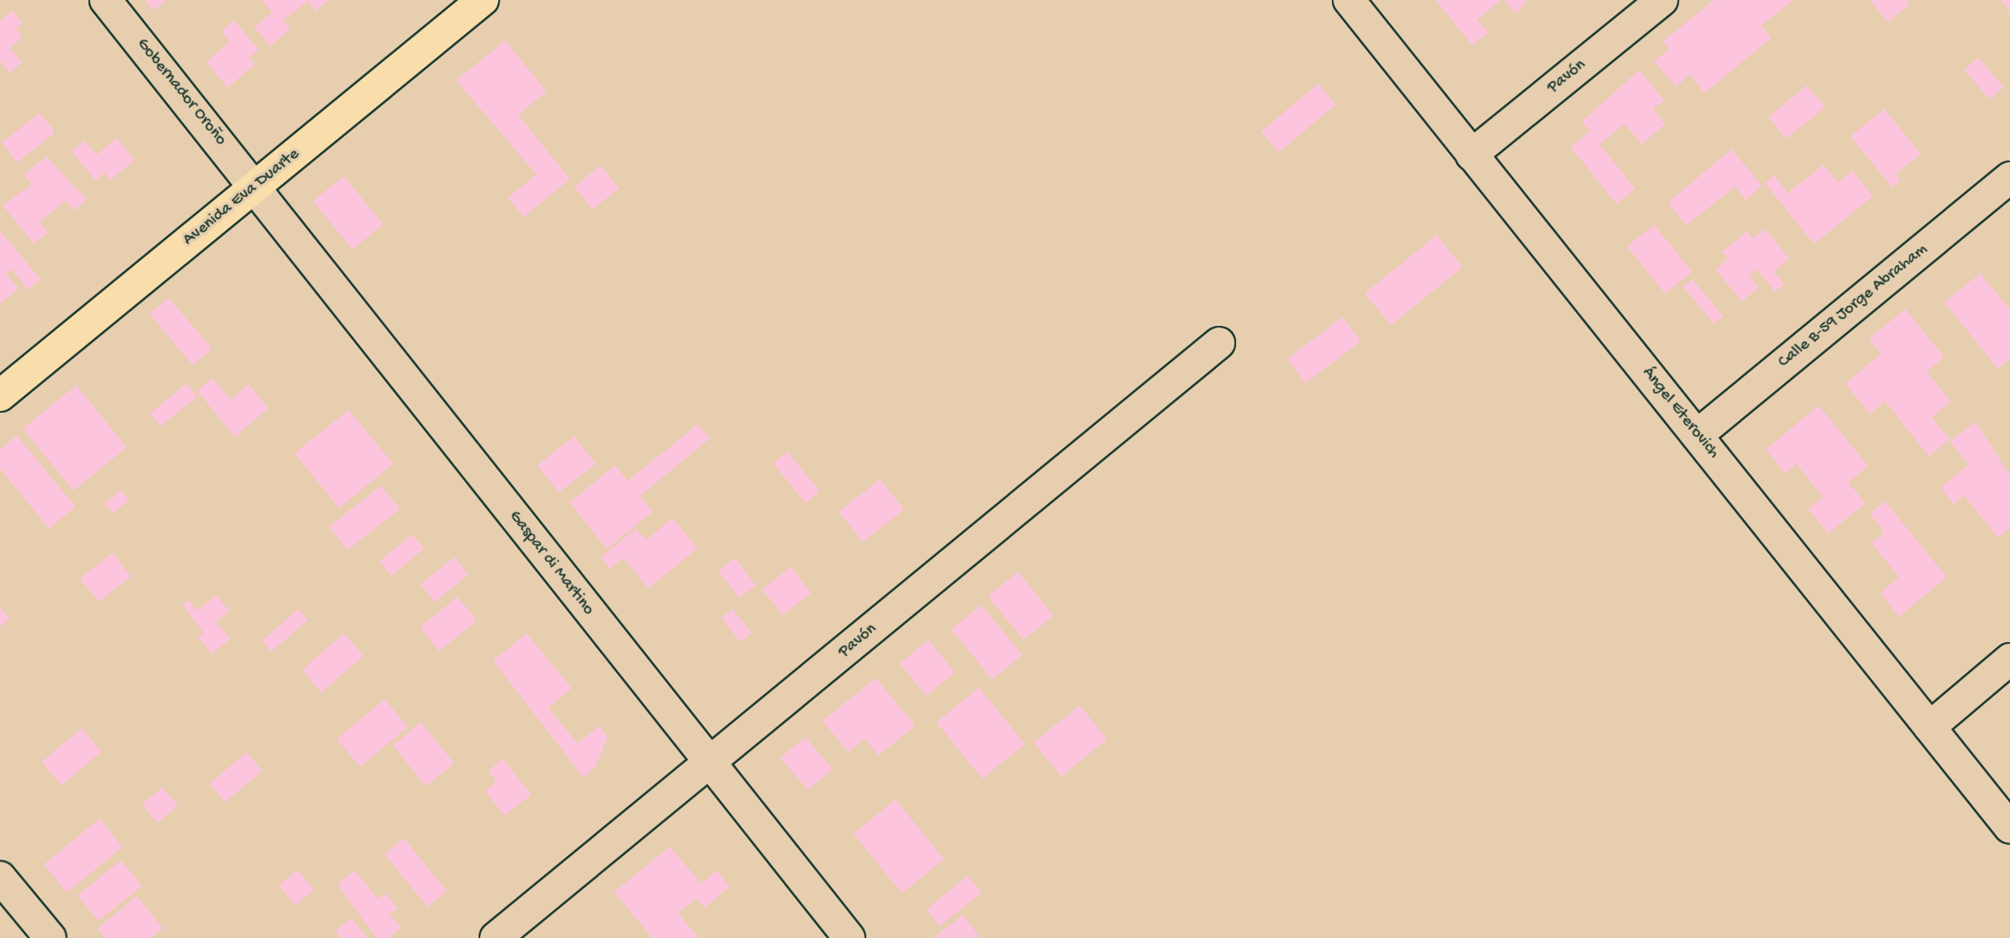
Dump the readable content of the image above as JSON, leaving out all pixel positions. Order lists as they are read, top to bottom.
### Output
{
  "streets": {
    "main road": ["Avenida Eva Duarte"],
    "street": [
      "Pavón",
      "Gobernador Oroño",
      "Calle B-59 Jorge Abraham",
      "Ángel Eterovich",
      "Gaspar di Martino"
    ]
  },
  "crossings": [
    ["Pavón", "Ángel Eterovich"],
    ["Pavón", "Gaspar di Martino"],
    ["Gobernador Oroño", "Avenida Eva Duarte"],
    ["Gobernador Oroño", "Gaspar di Martino"],
    ["Avenida Eva Duarte", "Gaspar di Martino"],
    ["Calle B-59 Jorge Abraham", "Ángel Eterovich"]
  ]
}
